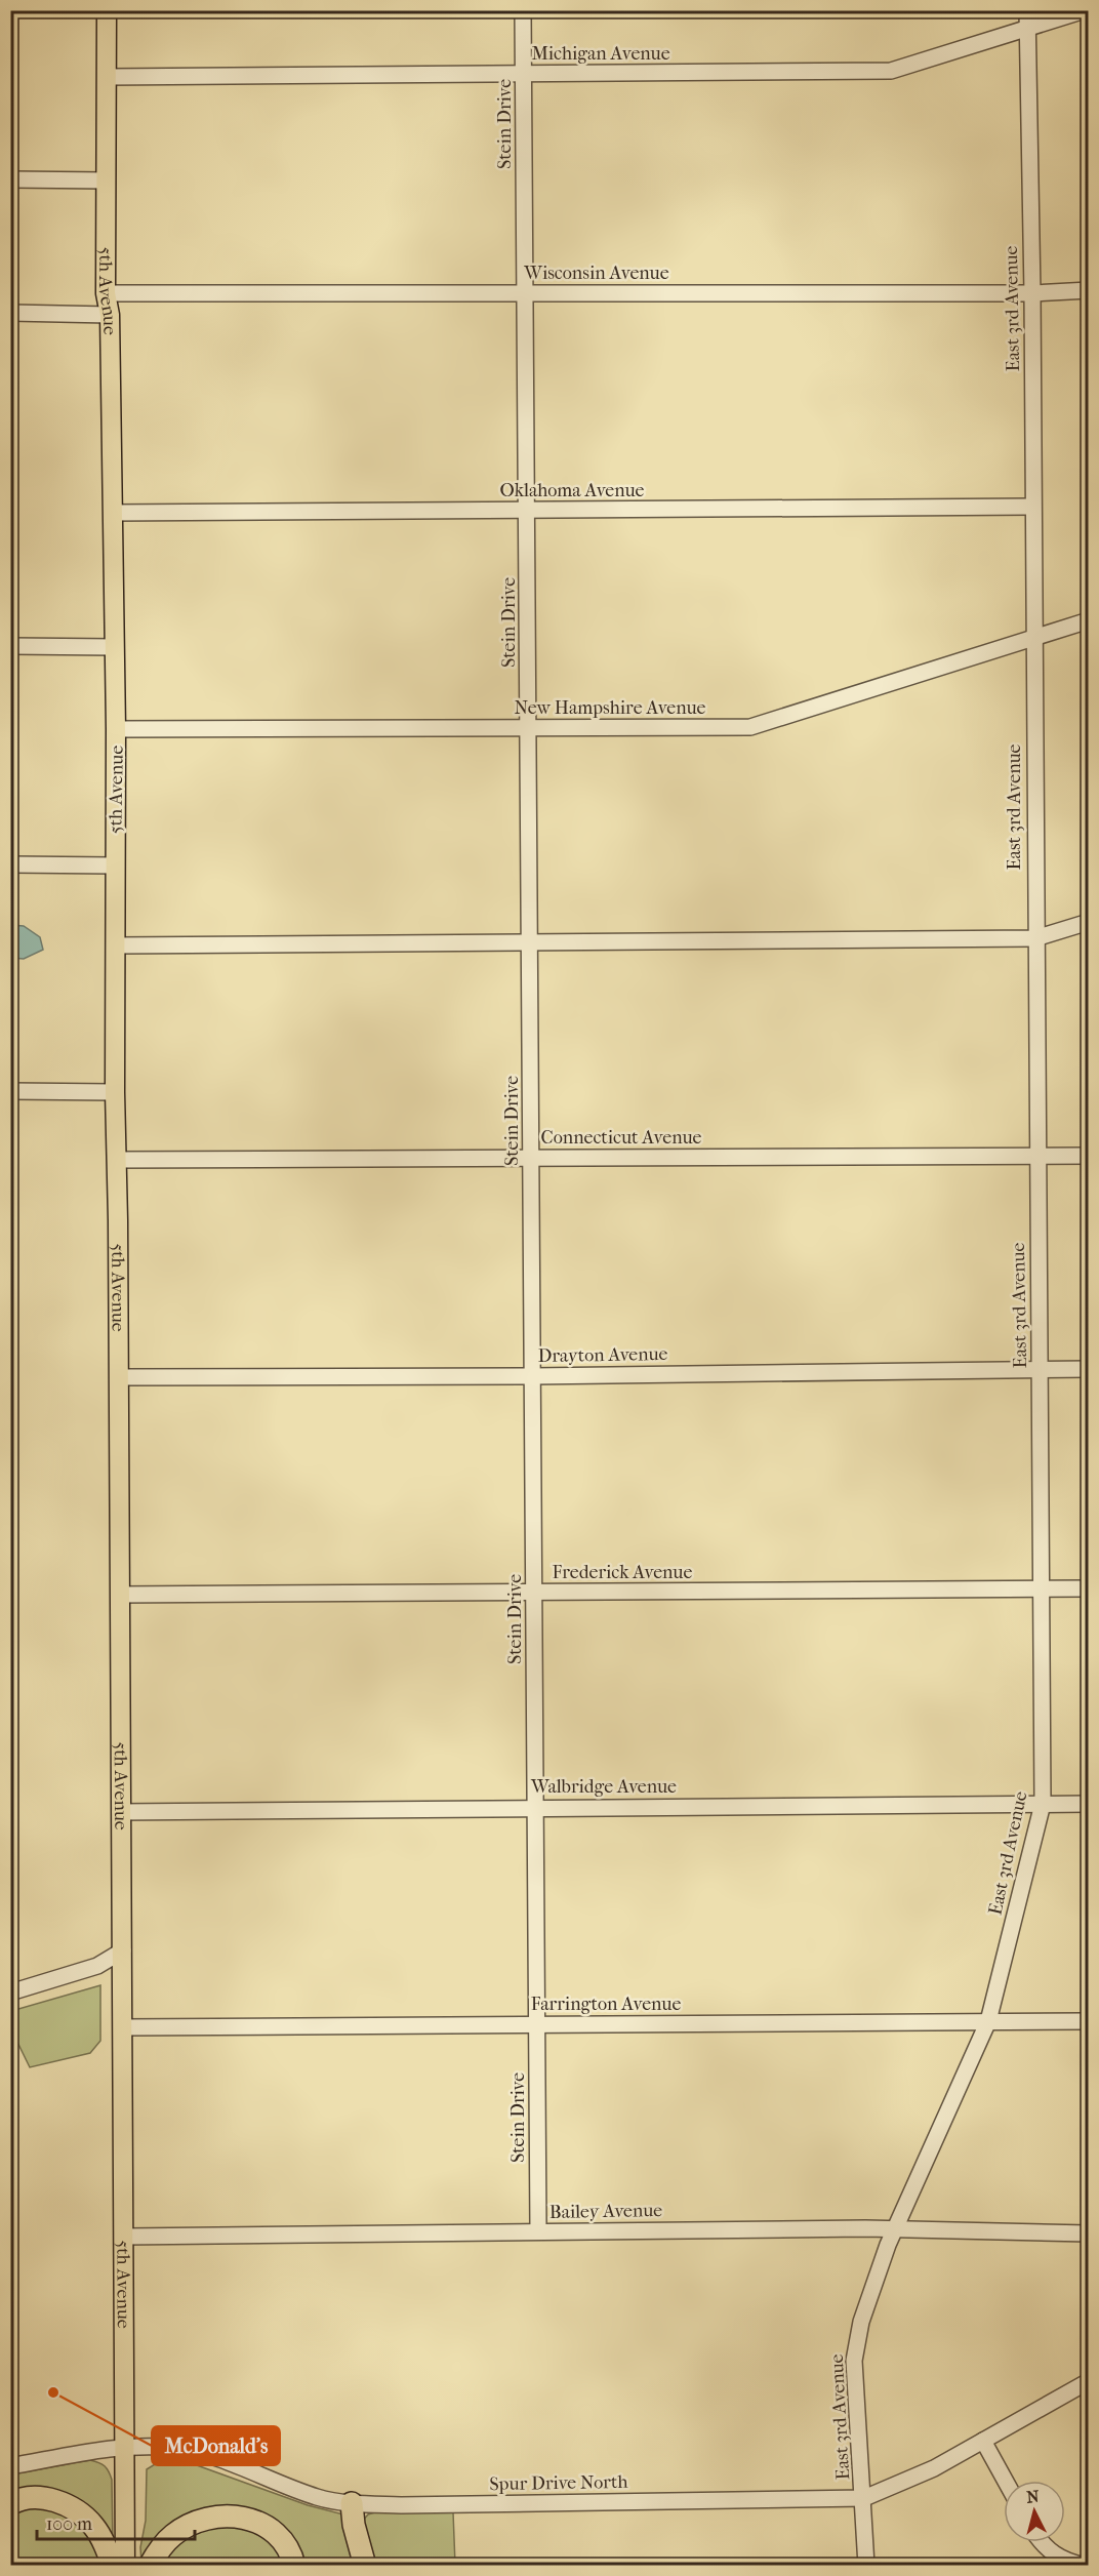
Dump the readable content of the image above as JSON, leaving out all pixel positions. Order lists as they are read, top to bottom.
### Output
{
  "streets": {
    "main road": ["5th Avenue"],
    "street": [
      "Michigan Avenue",
      "Stein Drive",
      "Wisconsin Avenue",
      "East 3rd Avenue",
      "Oklahoma Avenue",
      "New Hampshire Avenue",
      "Connecticut Avenue",
      "Drayton Avenue",
      "Frederick Avenue",
      "Walbridge Avenue",
      "Farrington Avenue",
      "Bailey Avenue",
      "Spur Drive North"
    ]
  },
  "crossings": [
    ["Michigan Avenue", "Stein Drive"],
    ["Michigan Avenue", "5th Avenue"],
    ["Michigan Avenue", "East 3rd Avenue"],
    ["Stein Drive", "Wisconsin Avenue"],
    ["Stein Drive", "Oklahoma Avenue"],
    ["Stein Drive", "New Hampshire Avenue"],
    ["Stein Drive", "Connecticut Avenue"],
    ["Stein Drive", "Drayton Avenue"],
    ["Stein Drive", "Frederick Avenue"],
    ["Stein Drive", "Walbridge Avenue"],
    ["Stein Drive", "Farrington Avenue"],
    ["Stein Drive", "Bailey Avenue"],
    ["Wisconsin Avenue", "5th Avenue"],
    ["Wisconsin Avenue", "East 3rd Avenue"],
    ["5th Avenue", "Oklahoma Avenue"],
    ["5th Avenue", "New Hampshire Avenue"],
    ["5th Avenue", "Connecticut Avenue"],
    ["5th Avenue", "Drayton Avenue"],
    ["5th Avenue", "Frederick Avenue"],
    ["5th Avenue", "Walbridge Avenue"],
    ["5th Avenue", "Farrington Avenue"],
    ["5th Avenue", "Bailey Avenue"],
    ["5th Avenue", "Spur Drive North"],
    ["East 3rd Avenue", "Oklahoma Avenue"],
    ["East 3rd Avenue", "New Hampshire Avenue"],
    ["East 3rd Avenue", "Connecticut Avenue"],
    ["East 3rd Avenue", "Drayton Avenue"],
    ["East 3rd Avenue", "Frederick Avenue"],
    ["East 3rd Avenue", "Walbridge Avenue"],
    ["East 3rd Avenue", "Farrington Avenue"],
    ["East 3rd Avenue", "Bailey Avenue"],
    ["East 3rd Avenue", "Spur Drive North"]
  ],
  "places": ["McDonald's"],
  "scale_bar": "100 m",
  "north": "top"
}
